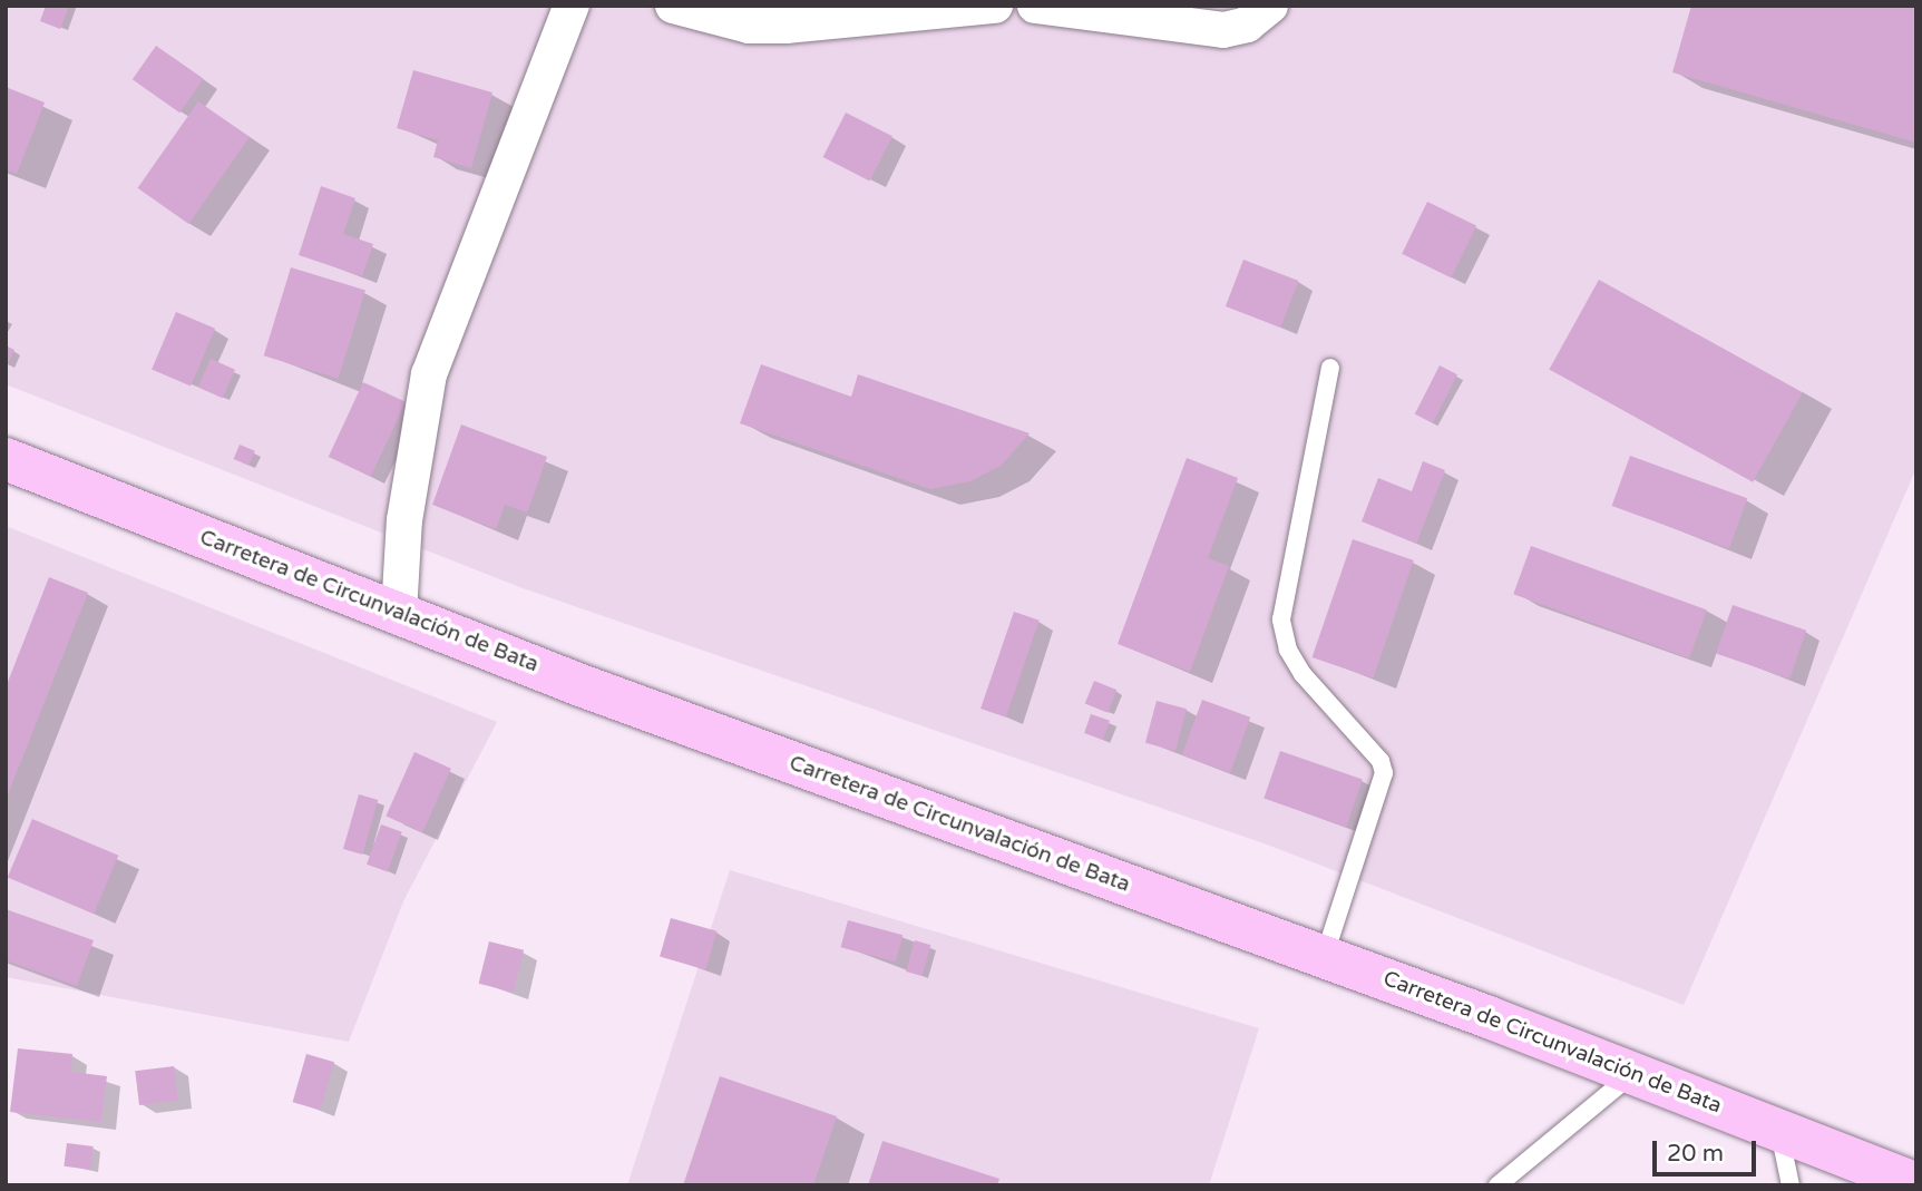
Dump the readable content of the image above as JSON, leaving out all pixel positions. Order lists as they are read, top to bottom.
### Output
{
  "streets": {
    "main road": ["Carretera de Circunvalación de Bata"]
  },
  "scale_bar": "20 m"
}
